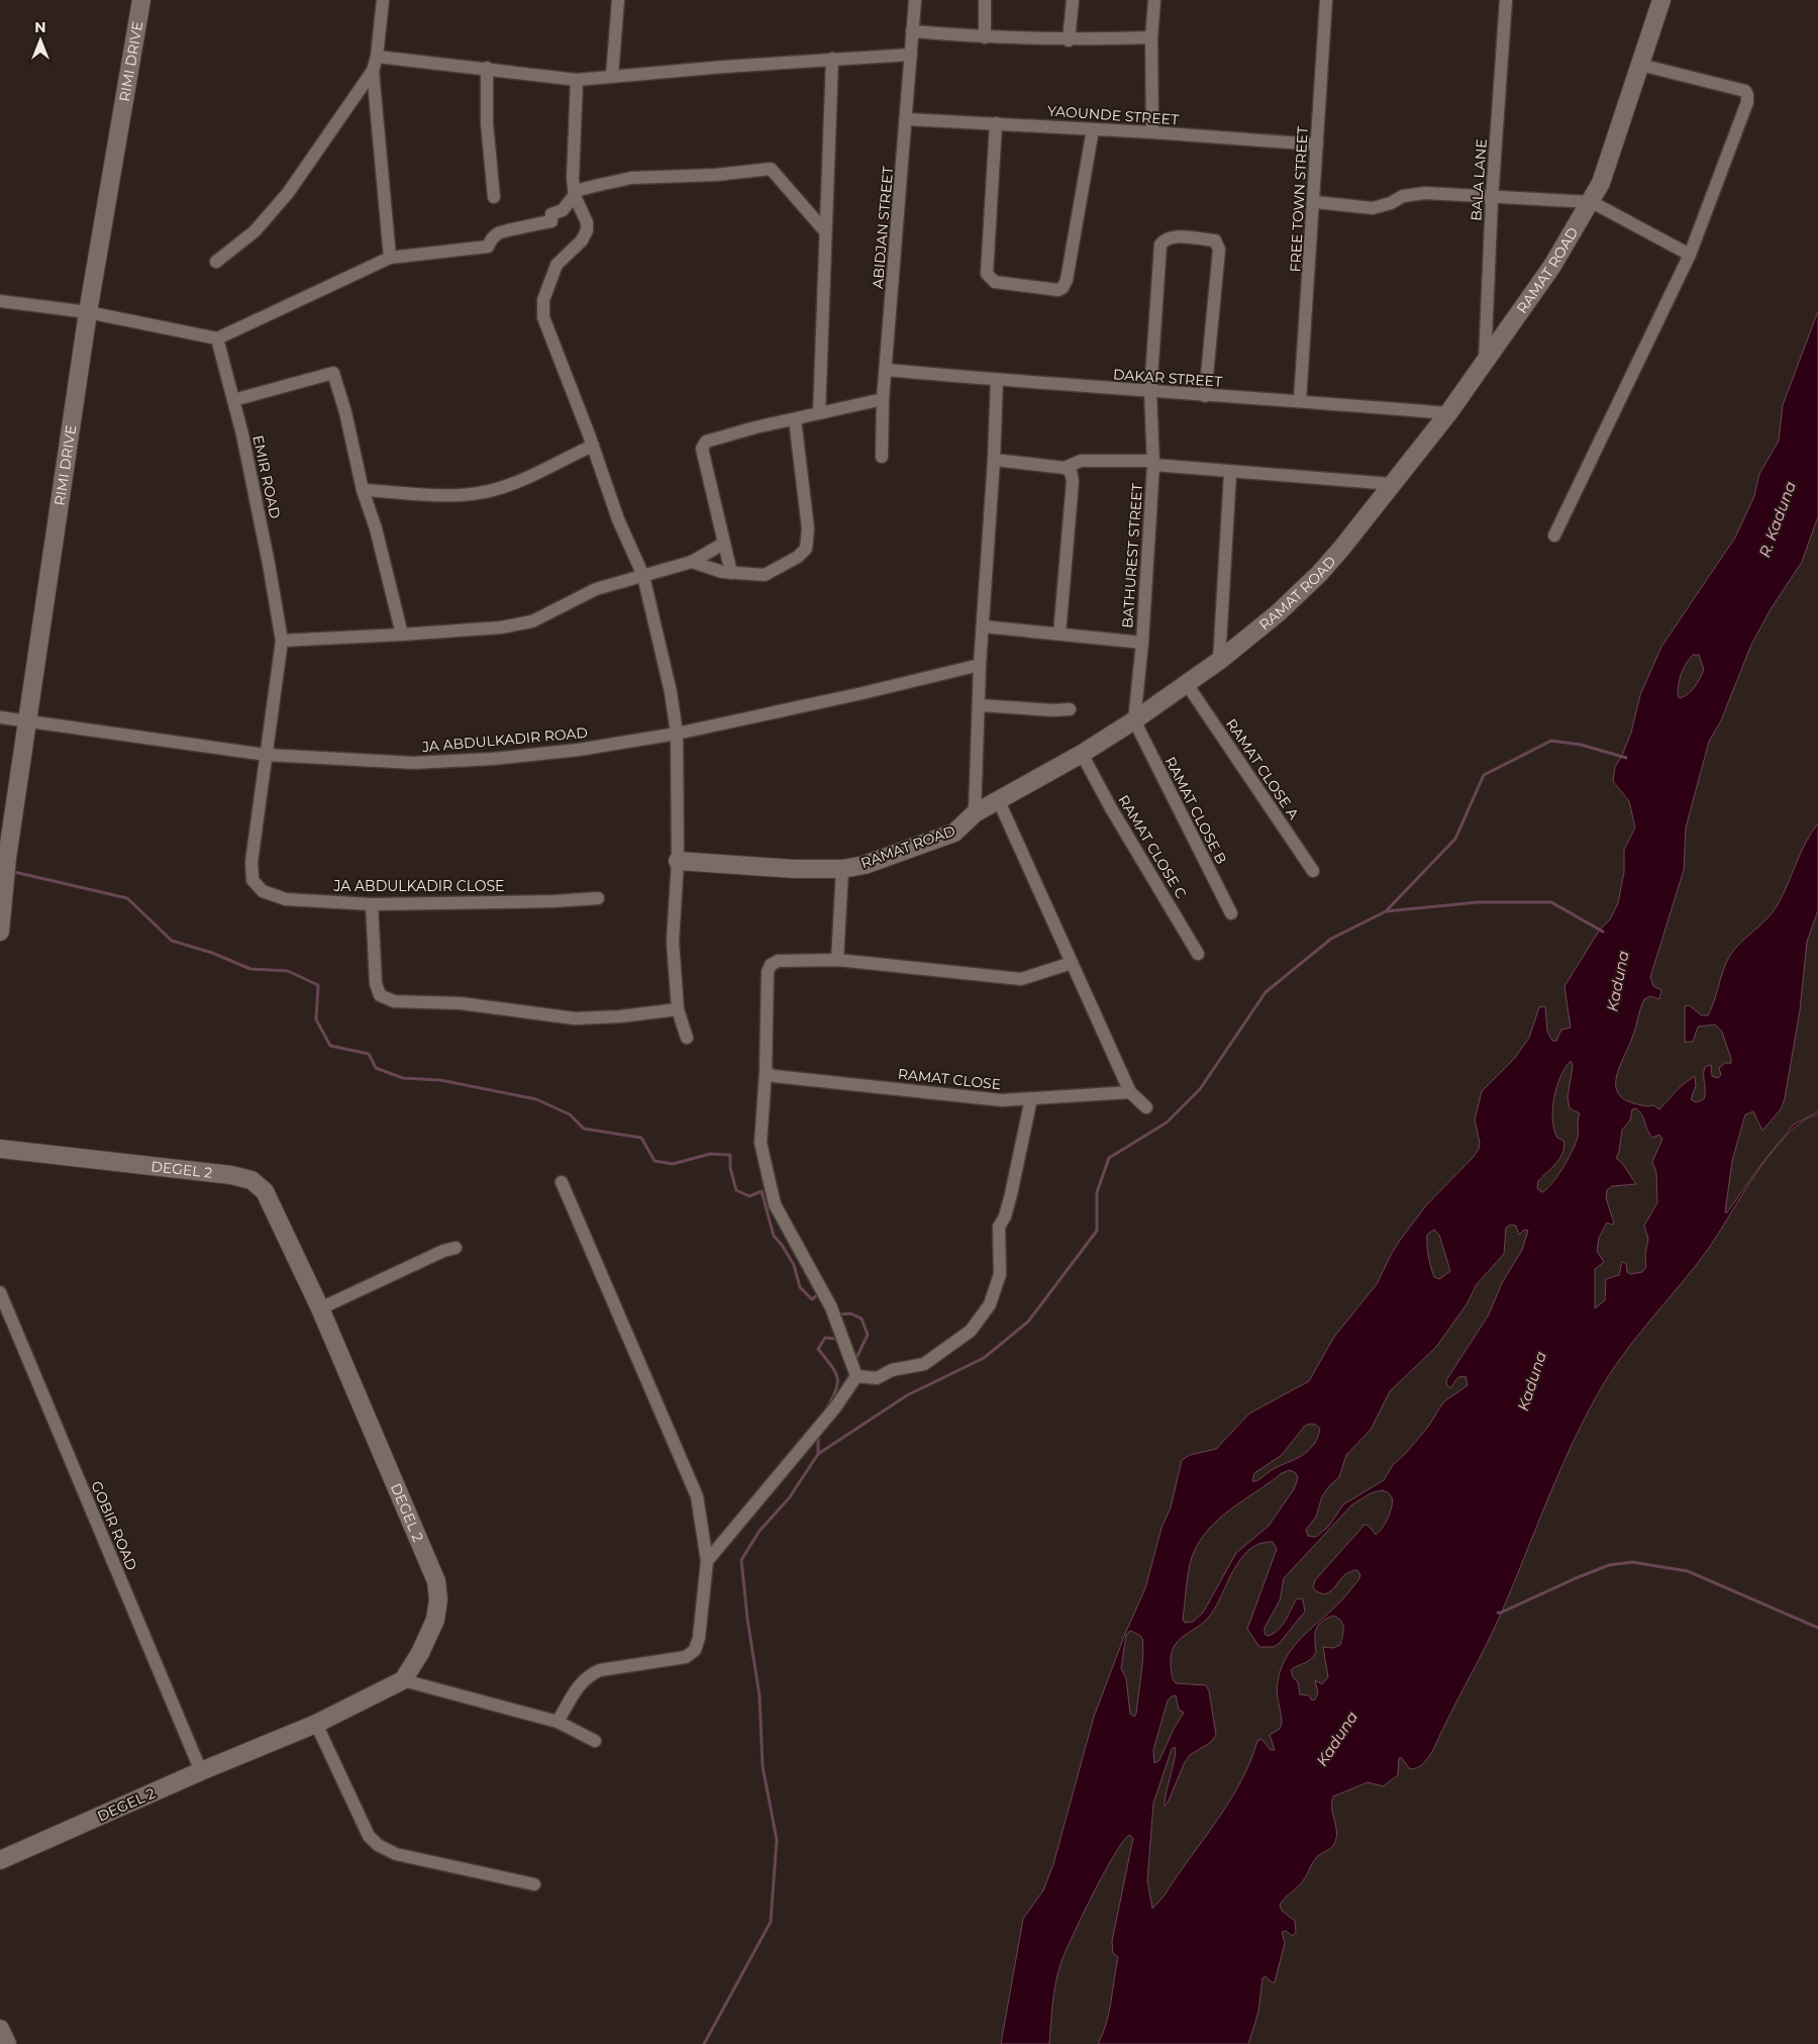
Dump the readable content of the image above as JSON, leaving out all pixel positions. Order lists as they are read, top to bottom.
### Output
{
  "streets": {
    "street": [
      "RIMI DRIVE",
      "YAOUNDE STREET",
      "BALA LANE",
      "FREE TOWN STREET",
      "ABIDJAN STREET",
      "RAMAT ROAD",
      "DAKAR STREET",
      "EMIR ROAD",
      "BATHUREST STREET",
      "JA ABDULKADIR ROAD",
      "RAMAT CLOSE A",
      "RAMAT CLOSE B",
      "RAMAT CLOSE C",
      "JA ABDULKADIR CLOSE",
      "RAMAT CLOSE",
      "DEGEL 2",
      "GOBIR ROAD"
    ]
  },
  "crossings": [
    ["RIMI DRIVE", "JA ABDULKADIR ROAD"],
    ["YAOUNDE STREET", "FREE TOWN STREET"],
    ["YAOUNDE STREET", "ABIDJAN STREET"],
    ["BALA LANE", "RAMAT ROAD"],
    ["FREE TOWN STREET", "DAKAR STREET"],
    ["ABIDJAN STREET", "DAKAR STREET"],
    ["RAMAT ROAD", "DAKAR STREET"],
    ["RAMAT ROAD", "BATHUREST STREET"],
    ["RAMAT ROAD", "RAMAT CLOSE A"],
    ["RAMAT ROAD", "RAMAT CLOSE B"],
    ["RAMAT ROAD", "RAMAT CLOSE C"],
    ["DAKAR STREET", "BATHUREST STREET"],
    ["EMIR ROAD", "JA ABDULKADIR ROAD"],
    ["EMIR ROAD", "JA ABDULKADIR CLOSE"],
    ["BATHUREST STREET", "RAMAT CLOSE B"],
    ["JA ABDULKADIR ROAD", "JA ABDULKADIR CLOSE"],
    ["DEGEL 2", "GOBIR ROAD"]
  ],
  "water": ["R. Kaduna", "Kaduna"],
  "north": "top"
}
